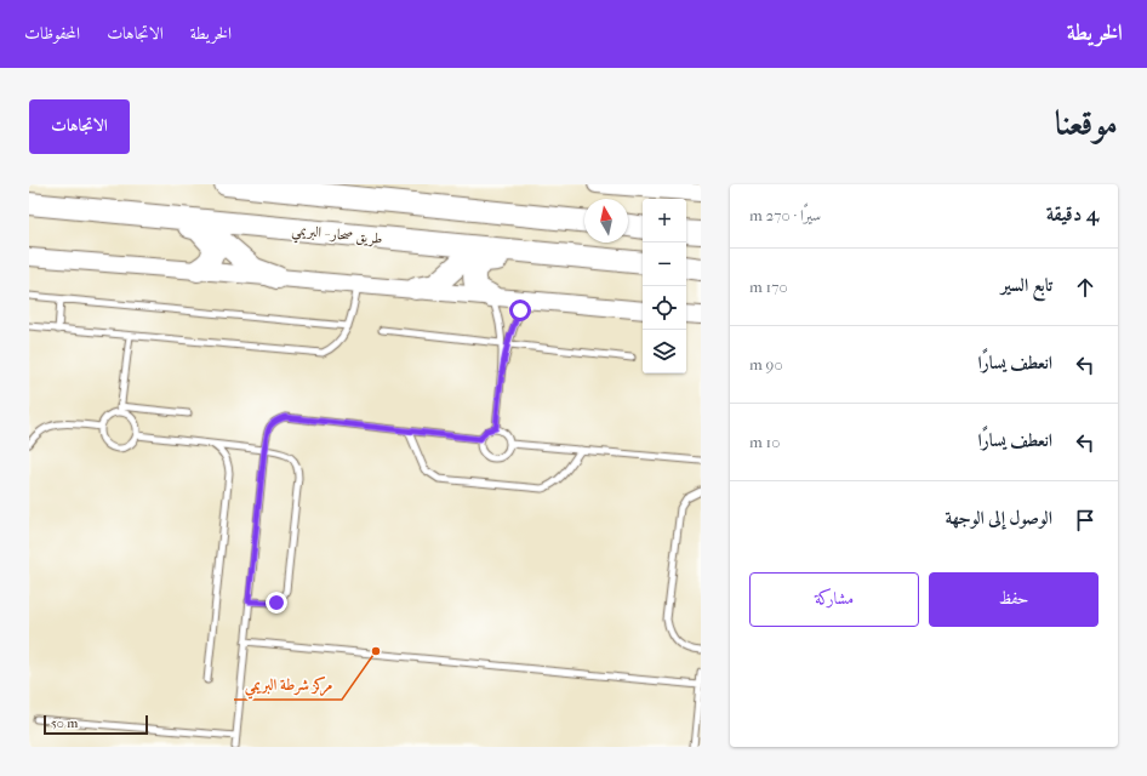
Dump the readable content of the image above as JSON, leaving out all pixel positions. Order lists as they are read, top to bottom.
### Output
{
  "streets": {
    "highway": ["طريق صحار - البريمي"]
  },
  "places": ["مركز شرطة البريمي"],
  "scale_bar": "50 m",
  "north": "top",
  "page": {
    "header": "الخريطة",
    "nav": ["الخريطة", "الاتجاهات", "المحفوظات"],
    "title": "موقعنا",
    "buttons": [
      "الاتجاهات",
      ["حفظ", "مشاركة"]
    ],
    "heading": ["4 دقيقة", "سيرًا · 270 m"],
    "map_buttons": ["+", "−"],
    "list": [
      ["تابع السير", "170 m"],
      ["انعطف يسارًا", "90 m"],
      ["انعطف يسارًا", "10 m"],
      "الوصول إلى الوجهة"
    ],
    "scale": "50 m"
  }
}
